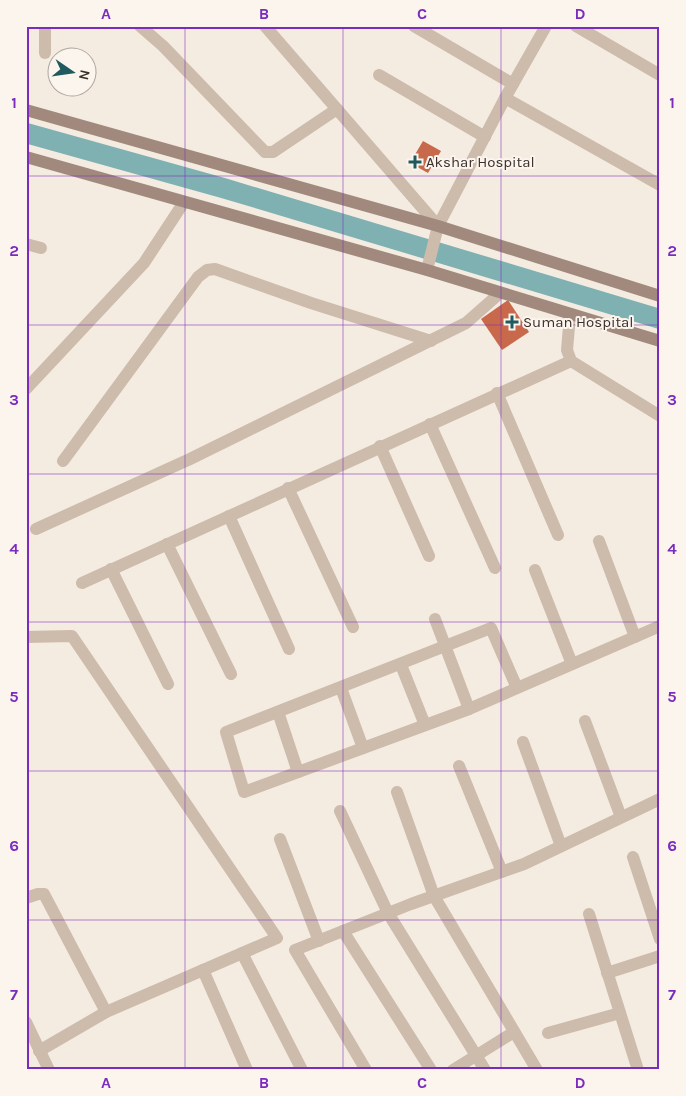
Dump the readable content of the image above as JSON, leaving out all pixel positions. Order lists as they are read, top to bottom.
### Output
{
  "places": {
    "health": ["Akshar Hospital", "Suman Hospital"]
  },
  "north": "right",
  "grid": {
    "columns": [
      "A",
      "B",
      "C",
      "D"
    ],
    "rows": [
      "1",
      "2",
      "3",
      "4",
      "5",
      "6",
      "7"
    ]
  }
}
